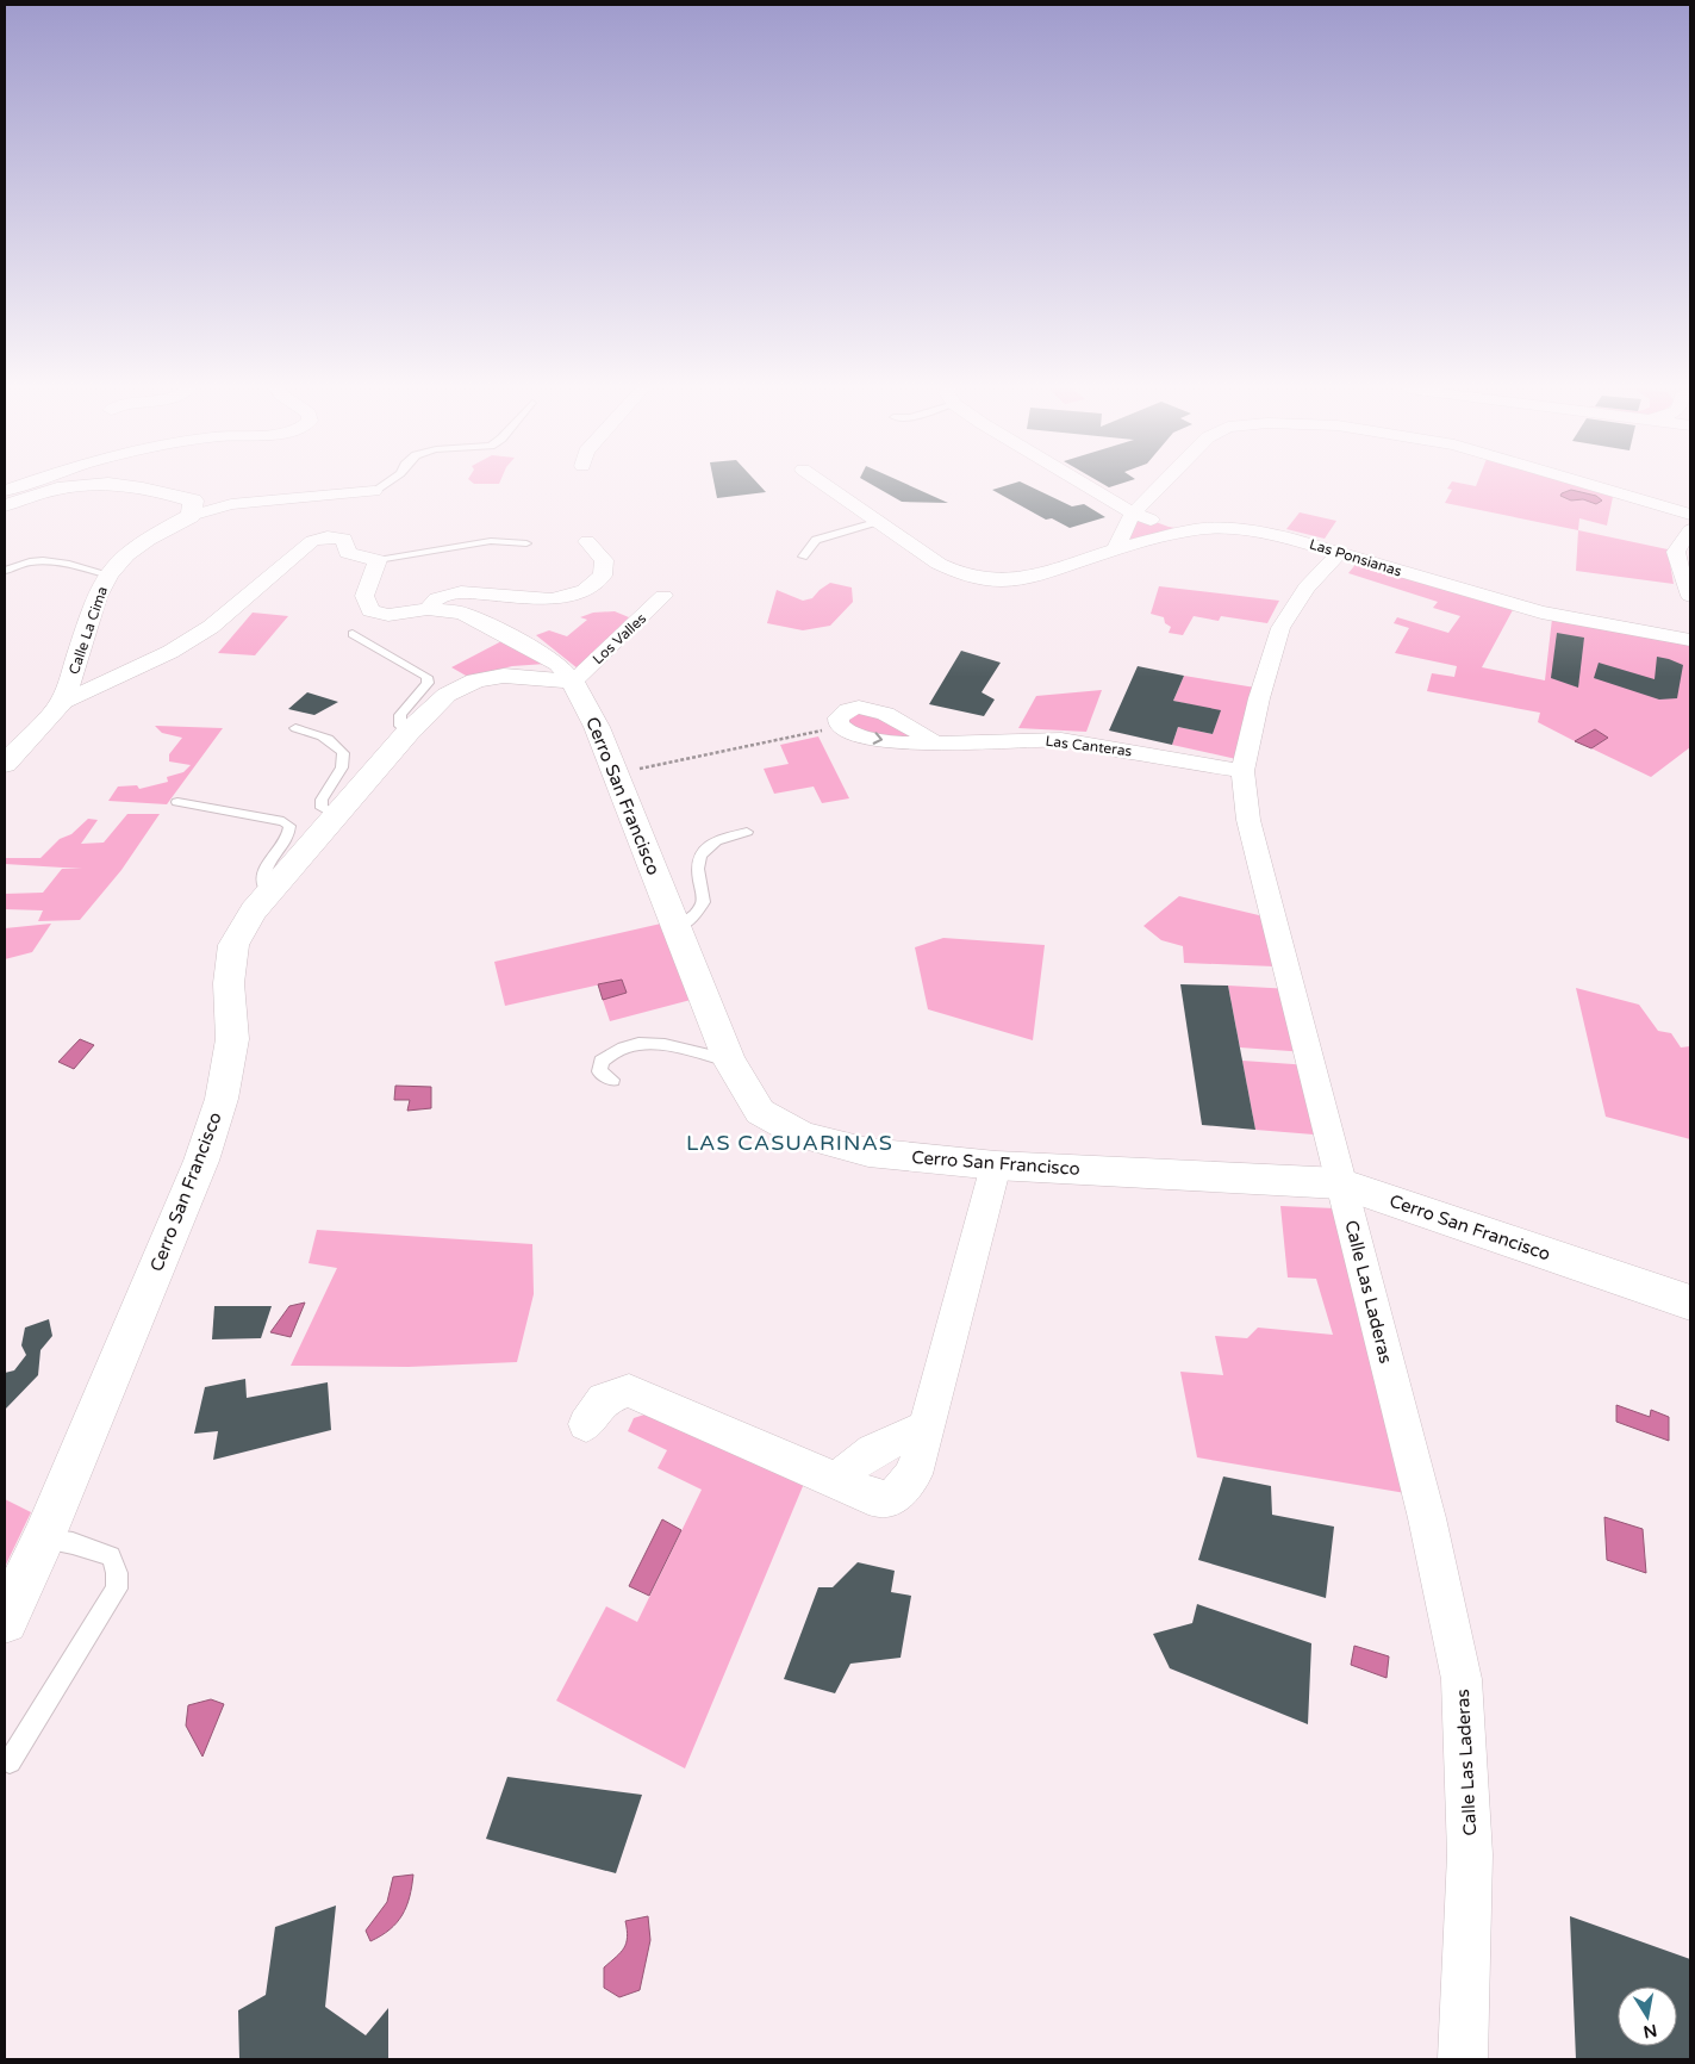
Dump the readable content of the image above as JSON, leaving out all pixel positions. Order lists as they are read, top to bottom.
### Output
{
  "streets": {
    "street": [
      "Las Ponsianas",
      "Calle La Cima",
      "Los Valles",
      "Las Canteras",
      "Cerro San Francisco",
      "Calle Las Laderas"
    ]
  },
  "crossings": [
    ["Las Ponsianas", "Calle Las Laderas"],
    ["Los Valles", "Cerro San Francisco"],
    ["Las Canteras", "Calle Las Laderas"],
    ["Cerro San Francisco", "Calle Las Laderas"]
  ],
  "districts": ["LAS CASUARINAS"],
  "north": "bottom"
}
